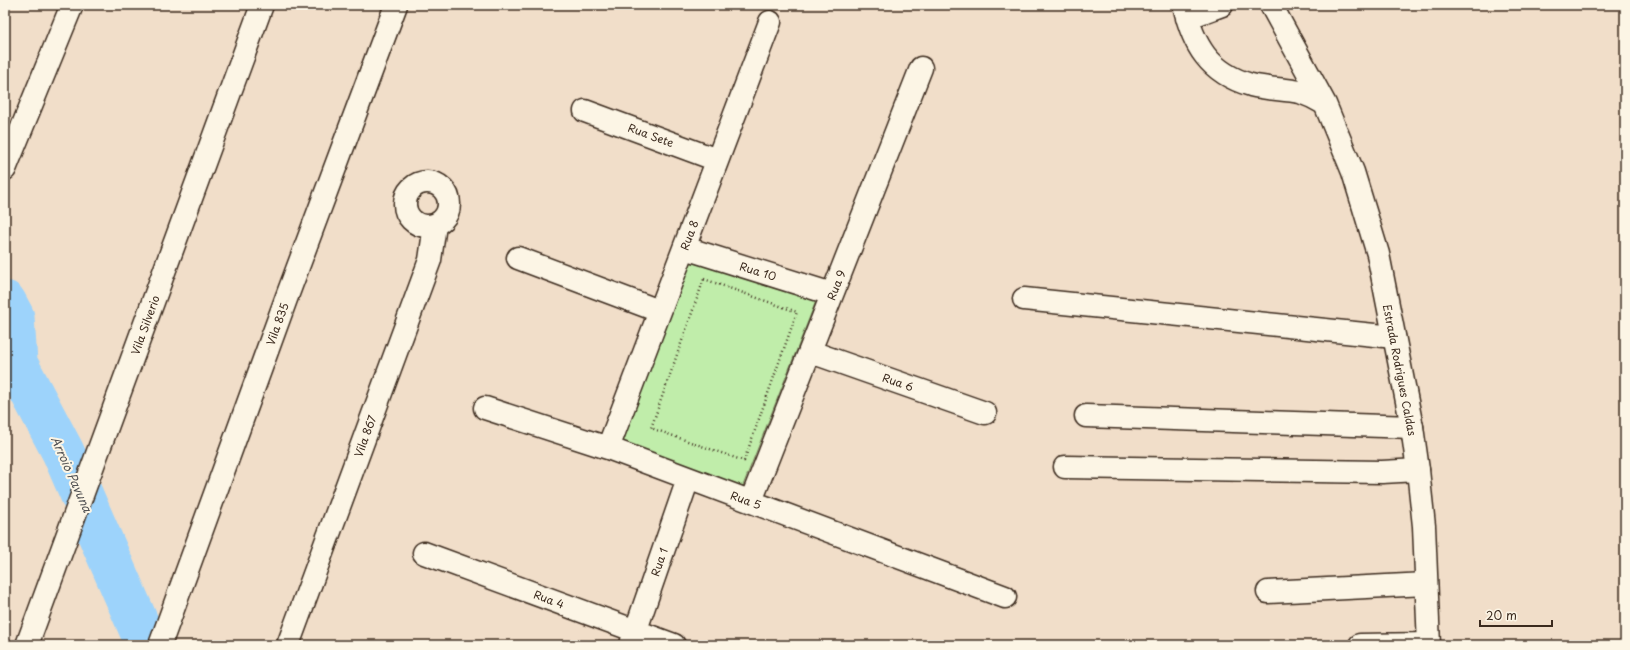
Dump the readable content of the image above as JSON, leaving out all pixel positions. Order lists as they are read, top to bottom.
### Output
{
  "streets": {
    "street": [
      "Rua Sete",
      "Rua 8",
      "Rua 10",
      "Rua 9",
      "Vila 835",
      "Vila Silverio",
      "Estrada Rodrigues Caldas",
      "Rua 6",
      "Vila 867",
      "Rua 5",
      "Rua 1",
      "Rua 4"
    ]
  },
  "crossings": [
    ["Rua Sete", "Rua 8"],
    ["Rua 8", "Rua 10"],
    ["Rua 8", "Rua 5"],
    ["Rua 10", "Rua 9"],
    ["Rua 9", "Rua 6"],
    ["Rua 9", "Rua 5"],
    ["Rua 5", "Rua 1"],
    ["Rua 1", "Rua 4"]
  ],
  "water": ["Arroio Pavuna"],
  "scale_bar": "20 m"
}
